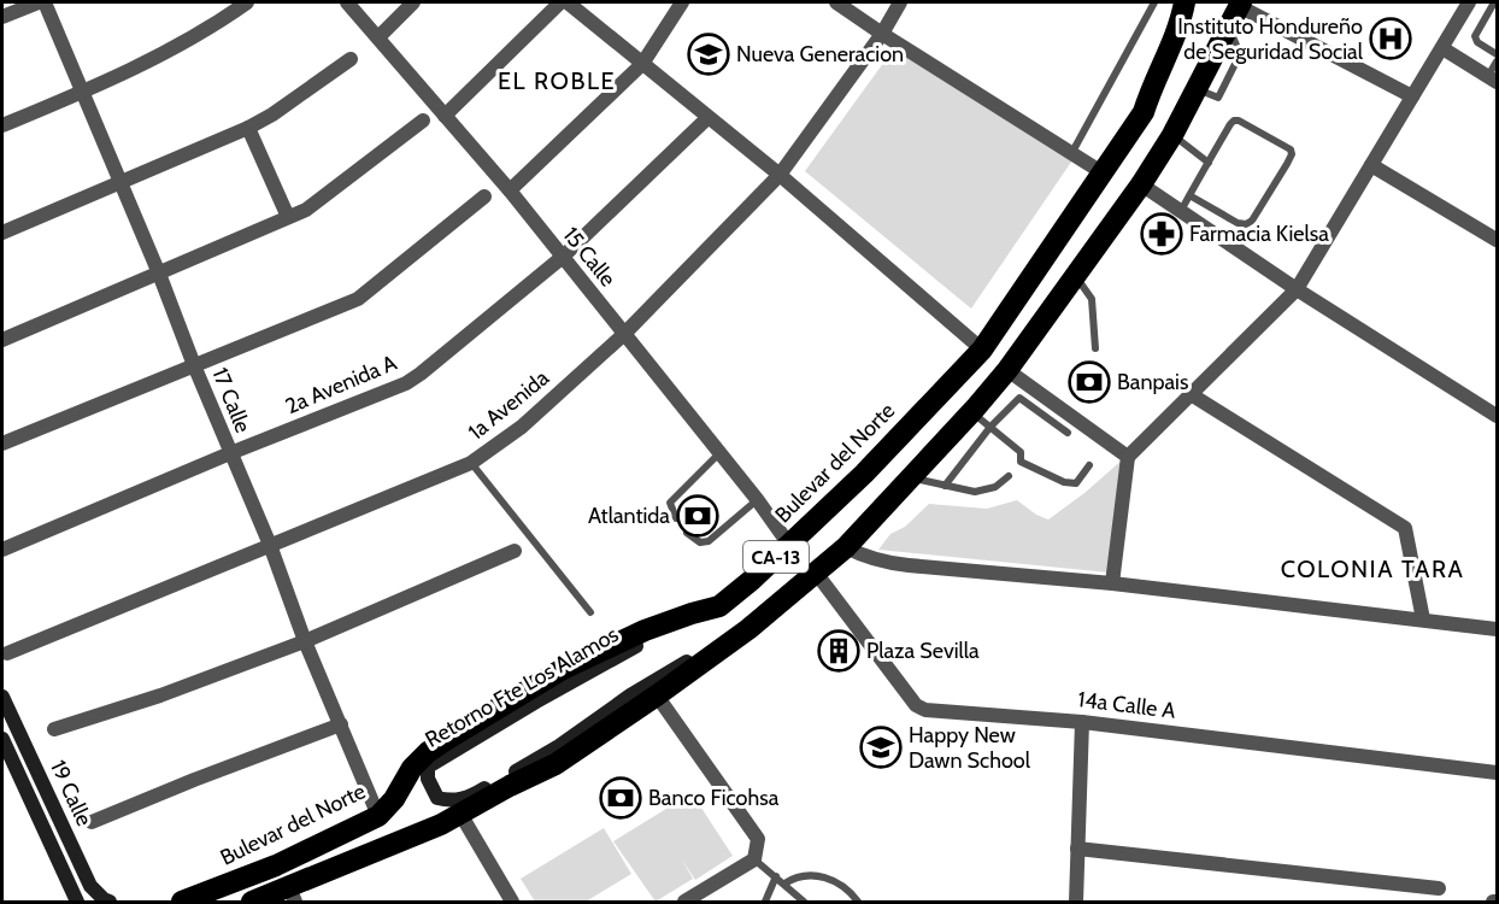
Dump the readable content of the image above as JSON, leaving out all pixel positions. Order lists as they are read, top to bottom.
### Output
{
  "streets": {
    "highway": ["Bulevar del Norte", "CA-13"],
    "main road": ["Retorno Fte Los Alamos", "19 Calle"],
    "street": [
      "15 Calle",
      "2a Avenida A",
      "17 Calle",
      "1a Avenida",
      "14a Calle A"
    ]
  },
  "crossings": [
    ["15 Calle", "2a Avenida A"],
    ["15 Calle", "1a Avenida"],
    ["15 Calle", "Bulevar del Norte"],
    ["2a Avenida A", "17 Calle"],
    ["17 Calle", "1a Avenida"],
    ["17 Calle", "Bulevar del Norte"],
    ["Bulevar del Norte", "Retorno Fte Los Alamos"],
    ["CA-13", "Retorno Fte Los Alamos"],
    ["CA-13", "14a Calle A"]
  ],
  "districts": ["EL ROBLE", "COLONIA TARA"],
  "places": {
    "hospital": ["Instituto Hondureño de Seguridad Social"],
    "school or university": ["Nueva Generacion", "Happy New Dawn School"],
    "pharmacy": ["Farmacia Kielsa"],
    "bank": ["Banpais", "Atlantida", "Banco Ficohsa"],
    "building": ["Plaza Sevilla"]
  }
}
